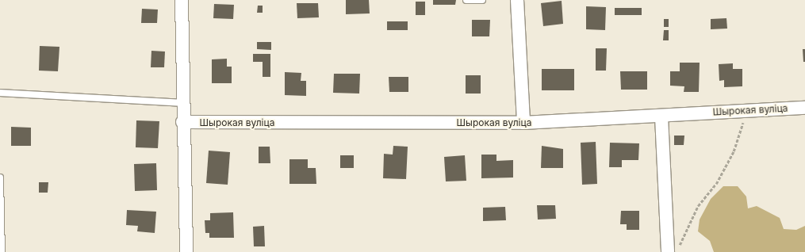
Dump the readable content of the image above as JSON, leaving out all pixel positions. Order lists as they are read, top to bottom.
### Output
{
  "streets": {
    "street": ["Шырокая вуліца"]
  }
}
